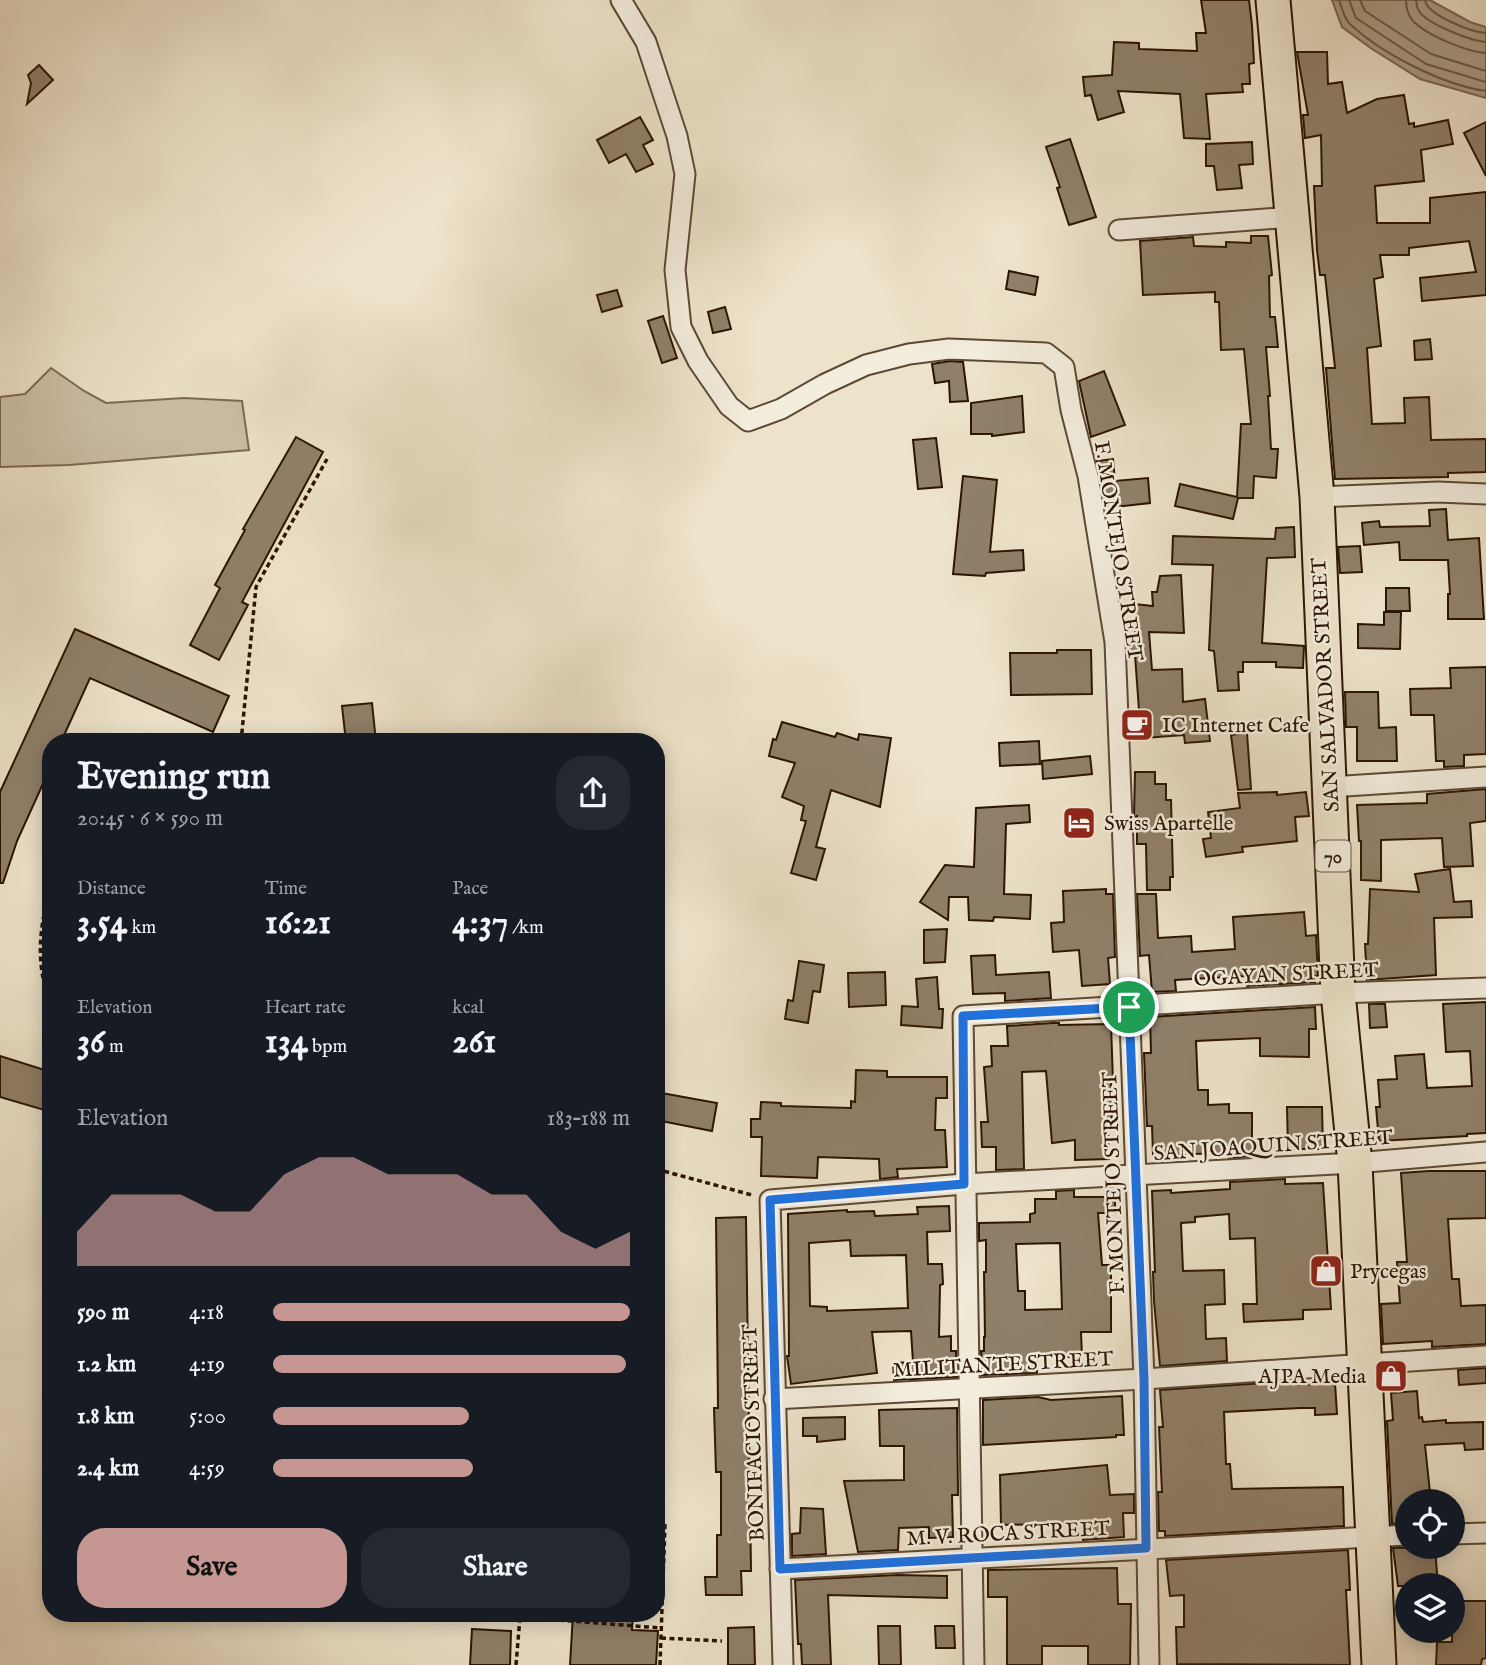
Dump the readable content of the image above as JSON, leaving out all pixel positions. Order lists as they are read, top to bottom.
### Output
{
  "streets": {
    "highway": ["SAN SALVADOR STREET", "70"],
    "street": [
      "F. MONTEJO STREET",
      "OGAYAN STREET",
      "SAN JOAQUIN STREET",
      "MILITANTE STREET",
      "BONIFACIO STREET",
      "M. V. ROCA STREET"
    ]
  },
  "crossings": [
    ["F. MONTEJO STREET", "OGAYAN STREET"],
    ["F. MONTEJO STREET", "SAN JOAQUIN STREET"],
    ["F. MONTEJO STREET", "MILITANTE STREET"],
    ["F. MONTEJO STREET", "M. V. ROCA STREET"],
    ["SAN SALVADOR STREET", "OGAYAN STREET"],
    ["SAN SALVADOR STREET", "SAN JOAQUIN STREET"],
    ["SAN SALVADOR STREET", "MILITANTE STREET"],
    ["SAN SALVADOR STREET", "M. V. ROCA STREET"],
    ["OGAYAN STREET", "SAN JOAQUIN STREET"],
    ["SAN JOAQUIN STREET", "BONIFACIO STREET"],
    ["MILITANTE STREET", "BONIFACIO STREET"],
    ["BONIFACIO STREET", "M. V. ROCA STREET"]
  ],
  "places": {
    "cafe": ["IC Internet Cafe"],
    "hotel": ["Swiss Apartelle"],
    "shop": ["Prycegas", "AJPA Media"]
  },
  "page": {
    "heading": ["Evening run", "20:45 · 6 × 590 m"],
    "stats": [
      ["Distance", "3.54 km"],
      ["Time", "16:21"],
      ["Pace", "4:37 /km"],
      ["Elevation", "36 m"],
      ["Heart rate", "134 bpm"],
      ["kcal", "261"]
    ],
    "chart": ["Elevation", "183–188 m"],
    "list": [
      {
        "name": "590 m",
        "note": "4:18"
      },
      {
        "name": "1.2 km",
        "note": "4:19"
      },
      {
        "name": "1.8 km",
        "note": "5:00"
      },
      {
        "name": "2.4 km",
        "note": "4:59"
      }
    ],
    "buttons": ["Save", "Share"]
  }
}
